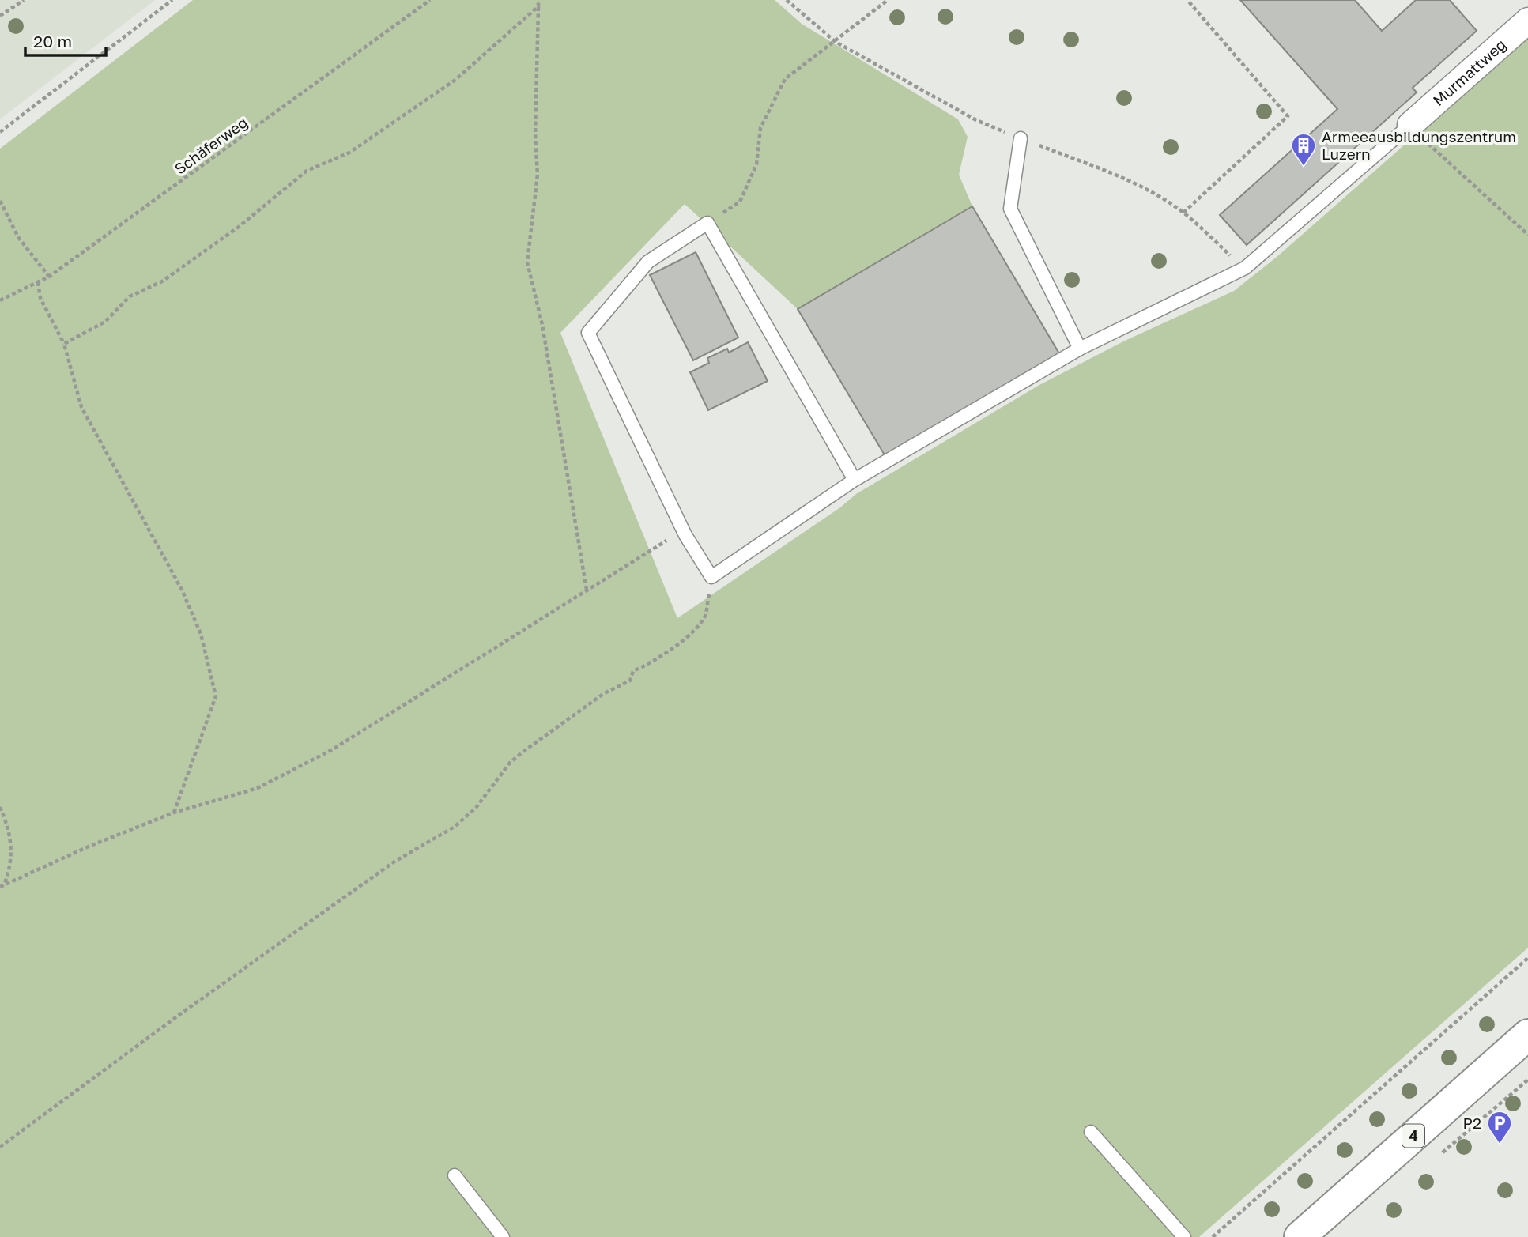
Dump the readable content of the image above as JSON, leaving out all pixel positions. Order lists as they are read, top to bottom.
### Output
{
  "streets": {
    "main road": ["4"],
    "street": ["Murmattweg"],
    "path": ["Schäferweg"]
  },
  "places": {
    "building": ["Armeeausbildungszentrum Luzern"],
    "parking": ["P2"]
  },
  "scale_bar": "20 m"
}
